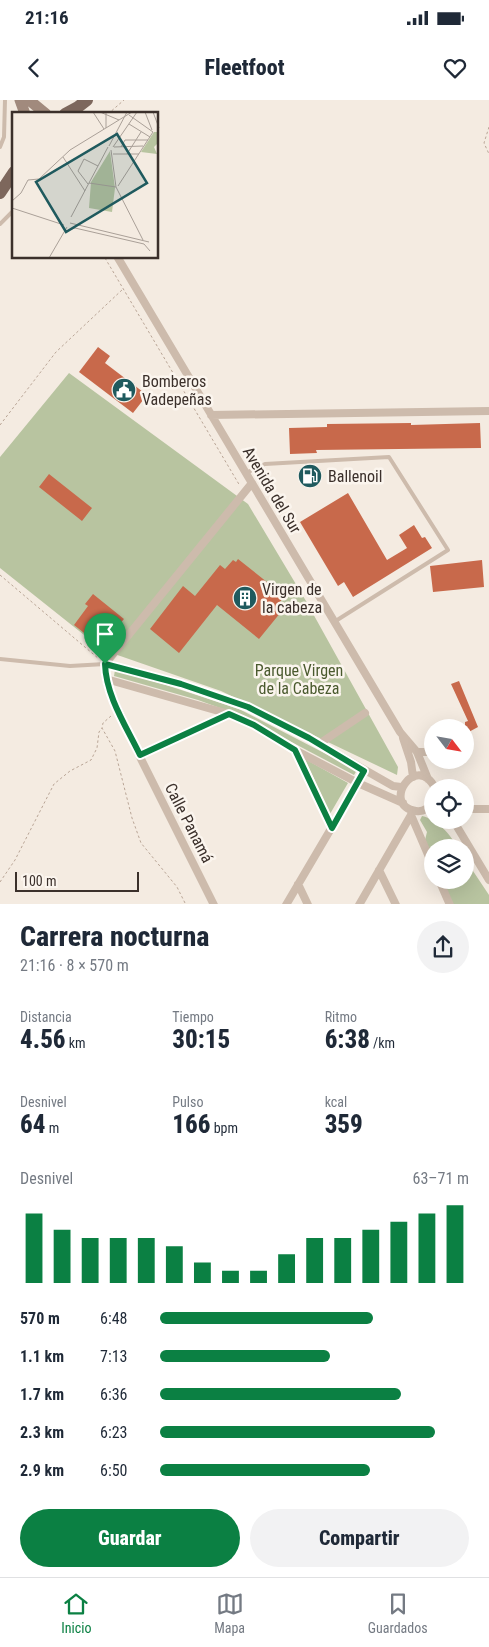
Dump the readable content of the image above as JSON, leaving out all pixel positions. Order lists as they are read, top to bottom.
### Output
{
  "streets": {
    "street": ["Avenida del Sur", "Calle Panamá"]
  },
  "parks": ["Parque Virgen de la Cabeza"],
  "places": {
    "public building": ["Bomberos Vadepeñas"],
    "fuel station": ["Ballenoil"],
    "building": ["Virgen de la cabeza"]
  },
  "scale_bar": "100 m",
  "north": "bottom right",
  "page": {
    "status": "21:16",
    "header": "Fleetfoot",
    "scale": "100 m",
    "heading": ["Carrera nocturna", "21:16 · 8 × 570 m"],
    "stats": [
      ["Distancia", "4.56 km"],
      ["Tiempo", "30:15"],
      ["Ritmo", "6:38 /km"],
      ["Desnivel", "64 m"],
      ["Pulso", "166 bpm"],
      ["kcal", "359"]
    ],
    "chart": ["Desnivel", "63–71 m"],
    "list": [
      {
        "name": "570 m",
        "note": "6:48"
      },
      {
        "name": "1.1 km",
        "note": "7:13"
      },
      {
        "name": "1.7 km",
        "note": "6:36"
      },
      {
        "name": "2.3 km",
        "note": "6:23"
      },
      {
        "name": "2.9 km",
        "note": "6:50"
      }
    ],
    "buttons": ["Guardar", "Compartir"],
    "tabs": ["Inicio", "Mapa", "Guardados"]
  }
}
